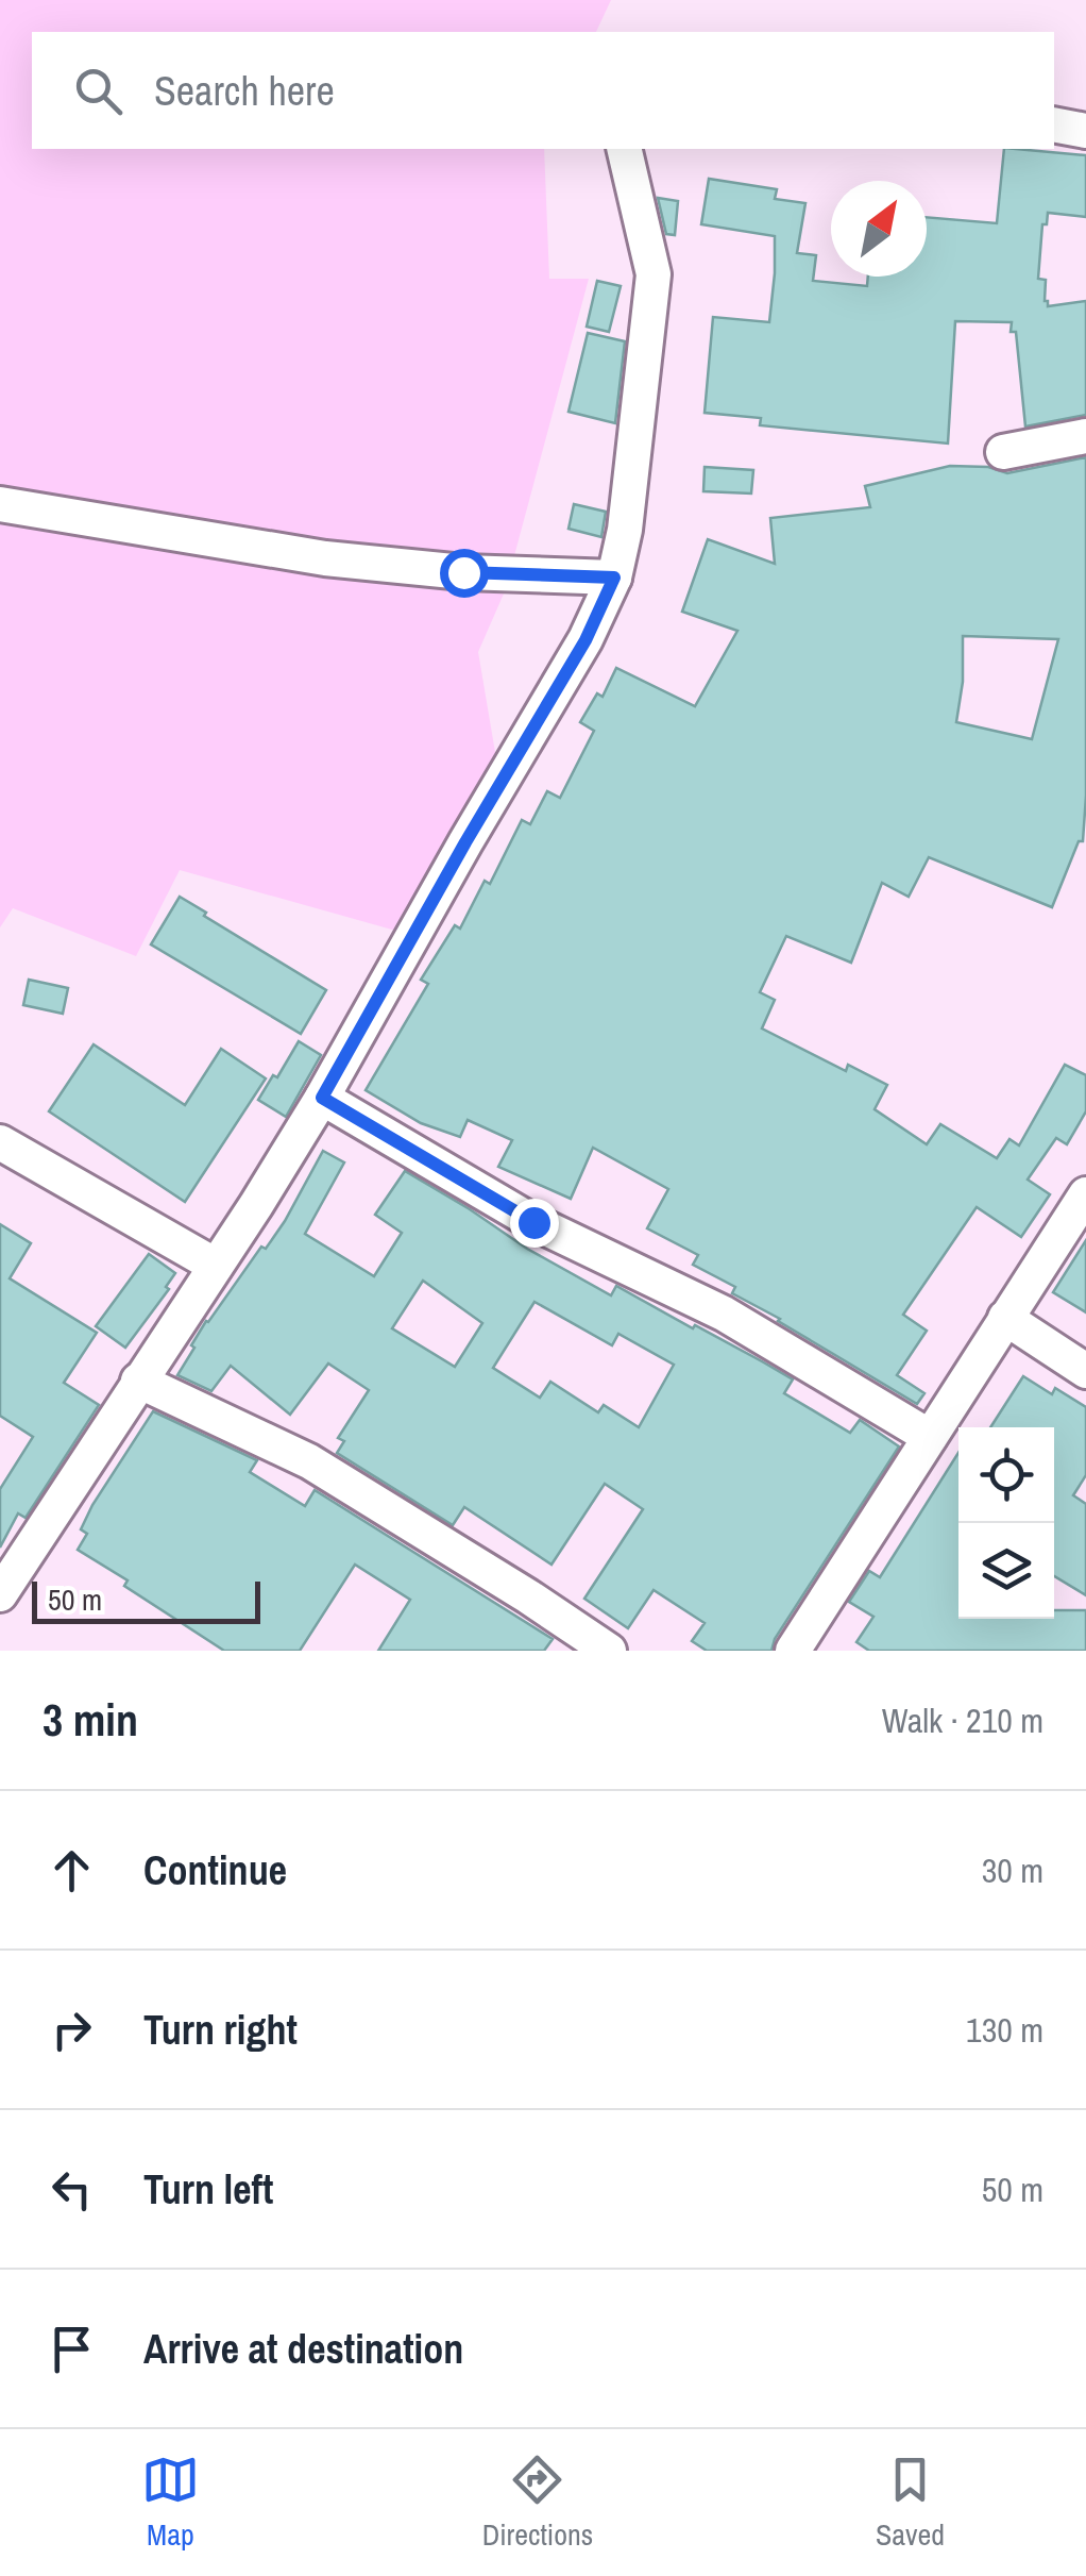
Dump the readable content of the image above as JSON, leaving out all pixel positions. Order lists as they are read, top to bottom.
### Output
{
  "scale_bar": "50 m",
  "north": "top right",
  "page": {
    "search": "Search here",
    "scale": "50 m",
    "heading": ["3 min", "Walk · 210 m"],
    "list": [
      ["Continue", "30 m"],
      ["Turn right", "130 m"],
      ["Turn left", "50 m"],
      "Arrive at destination"
    ],
    "nav": ["Map", "Directions", "Saved"]
  }
}
